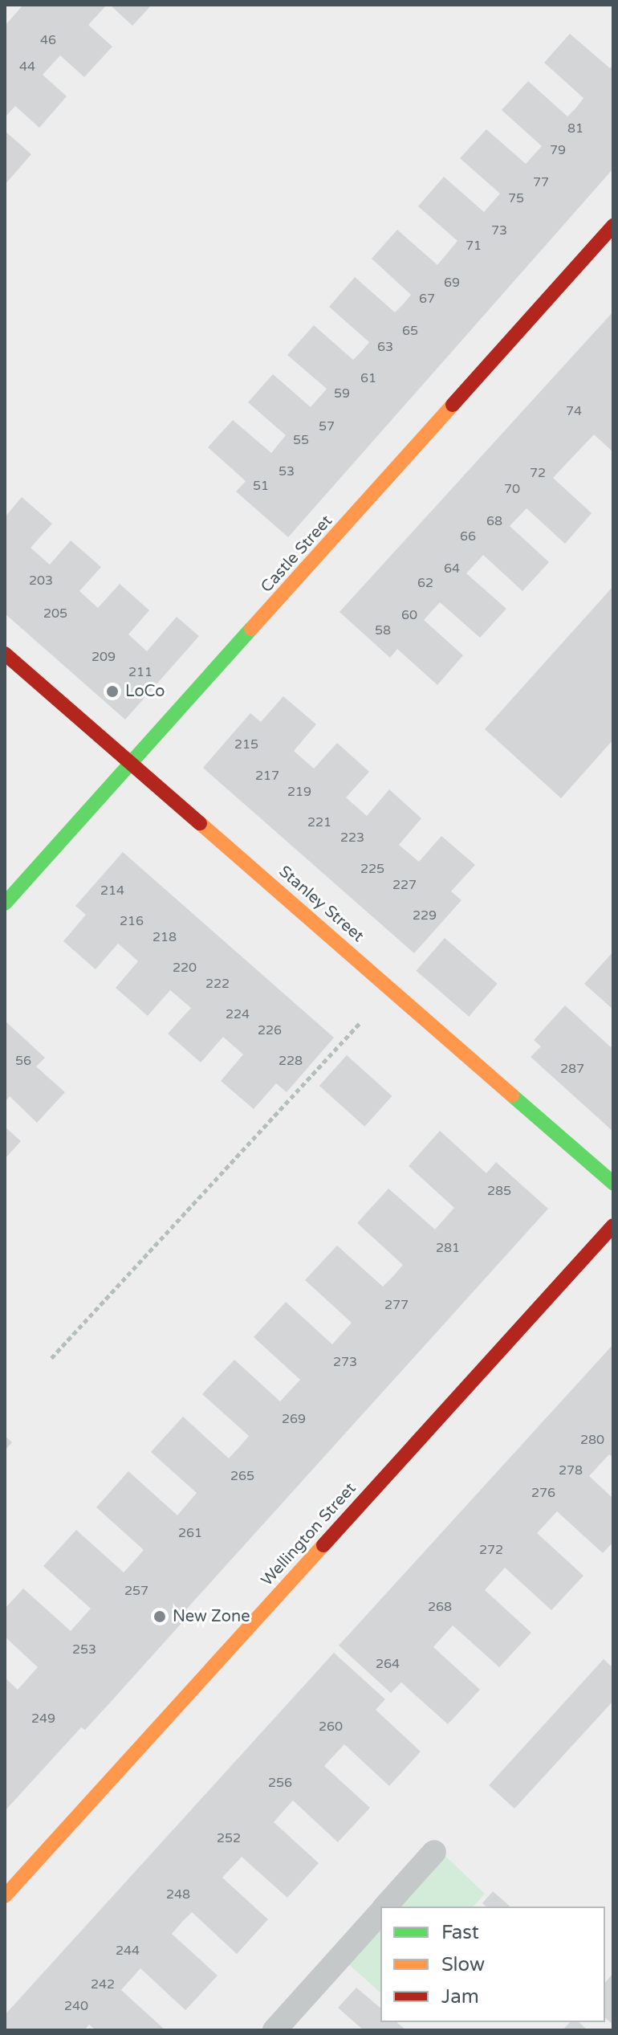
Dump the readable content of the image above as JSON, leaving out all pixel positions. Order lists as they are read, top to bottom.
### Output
{
  "streets": {
    "street": ["Castle Street", "Stanley Street", "Wellington Street"]
  },
  "crossings": [
    ["Castle Street", "Stanley Street"]
  ],
  "places": ["LoCo", "New Zone"],
  "house_numbers": [
    "46",
    "44",
    "81",
    "79",
    "77",
    "75",
    "73",
    "71",
    "69",
    "67",
    "65",
    "63",
    "61",
    "59",
    "74",
    "57",
    "55",
    "53",
    "72",
    "51",
    "70",
    "68",
    "66",
    "64",
    "203",
    "62",
    "205",
    "60",
    "58",
    "209",
    "211",
    "215",
    "217",
    "219",
    "221",
    "223",
    "225",
    "227",
    "214",
    "229",
    "216",
    "218",
    "220",
    "222",
    "224",
    "226",
    "56",
    "228",
    "287",
    "285",
    "281",
    "277",
    "273",
    "269",
    "280",
    "278",
    "265",
    "276",
    "261",
    "272",
    "257",
    "268",
    "253",
    "264",
    "249",
    "260",
    "256",
    "252",
    "248",
    "244",
    "242",
    "240"
  ],
  "legend": ["Fast", "Slow", "Jam"]
}
